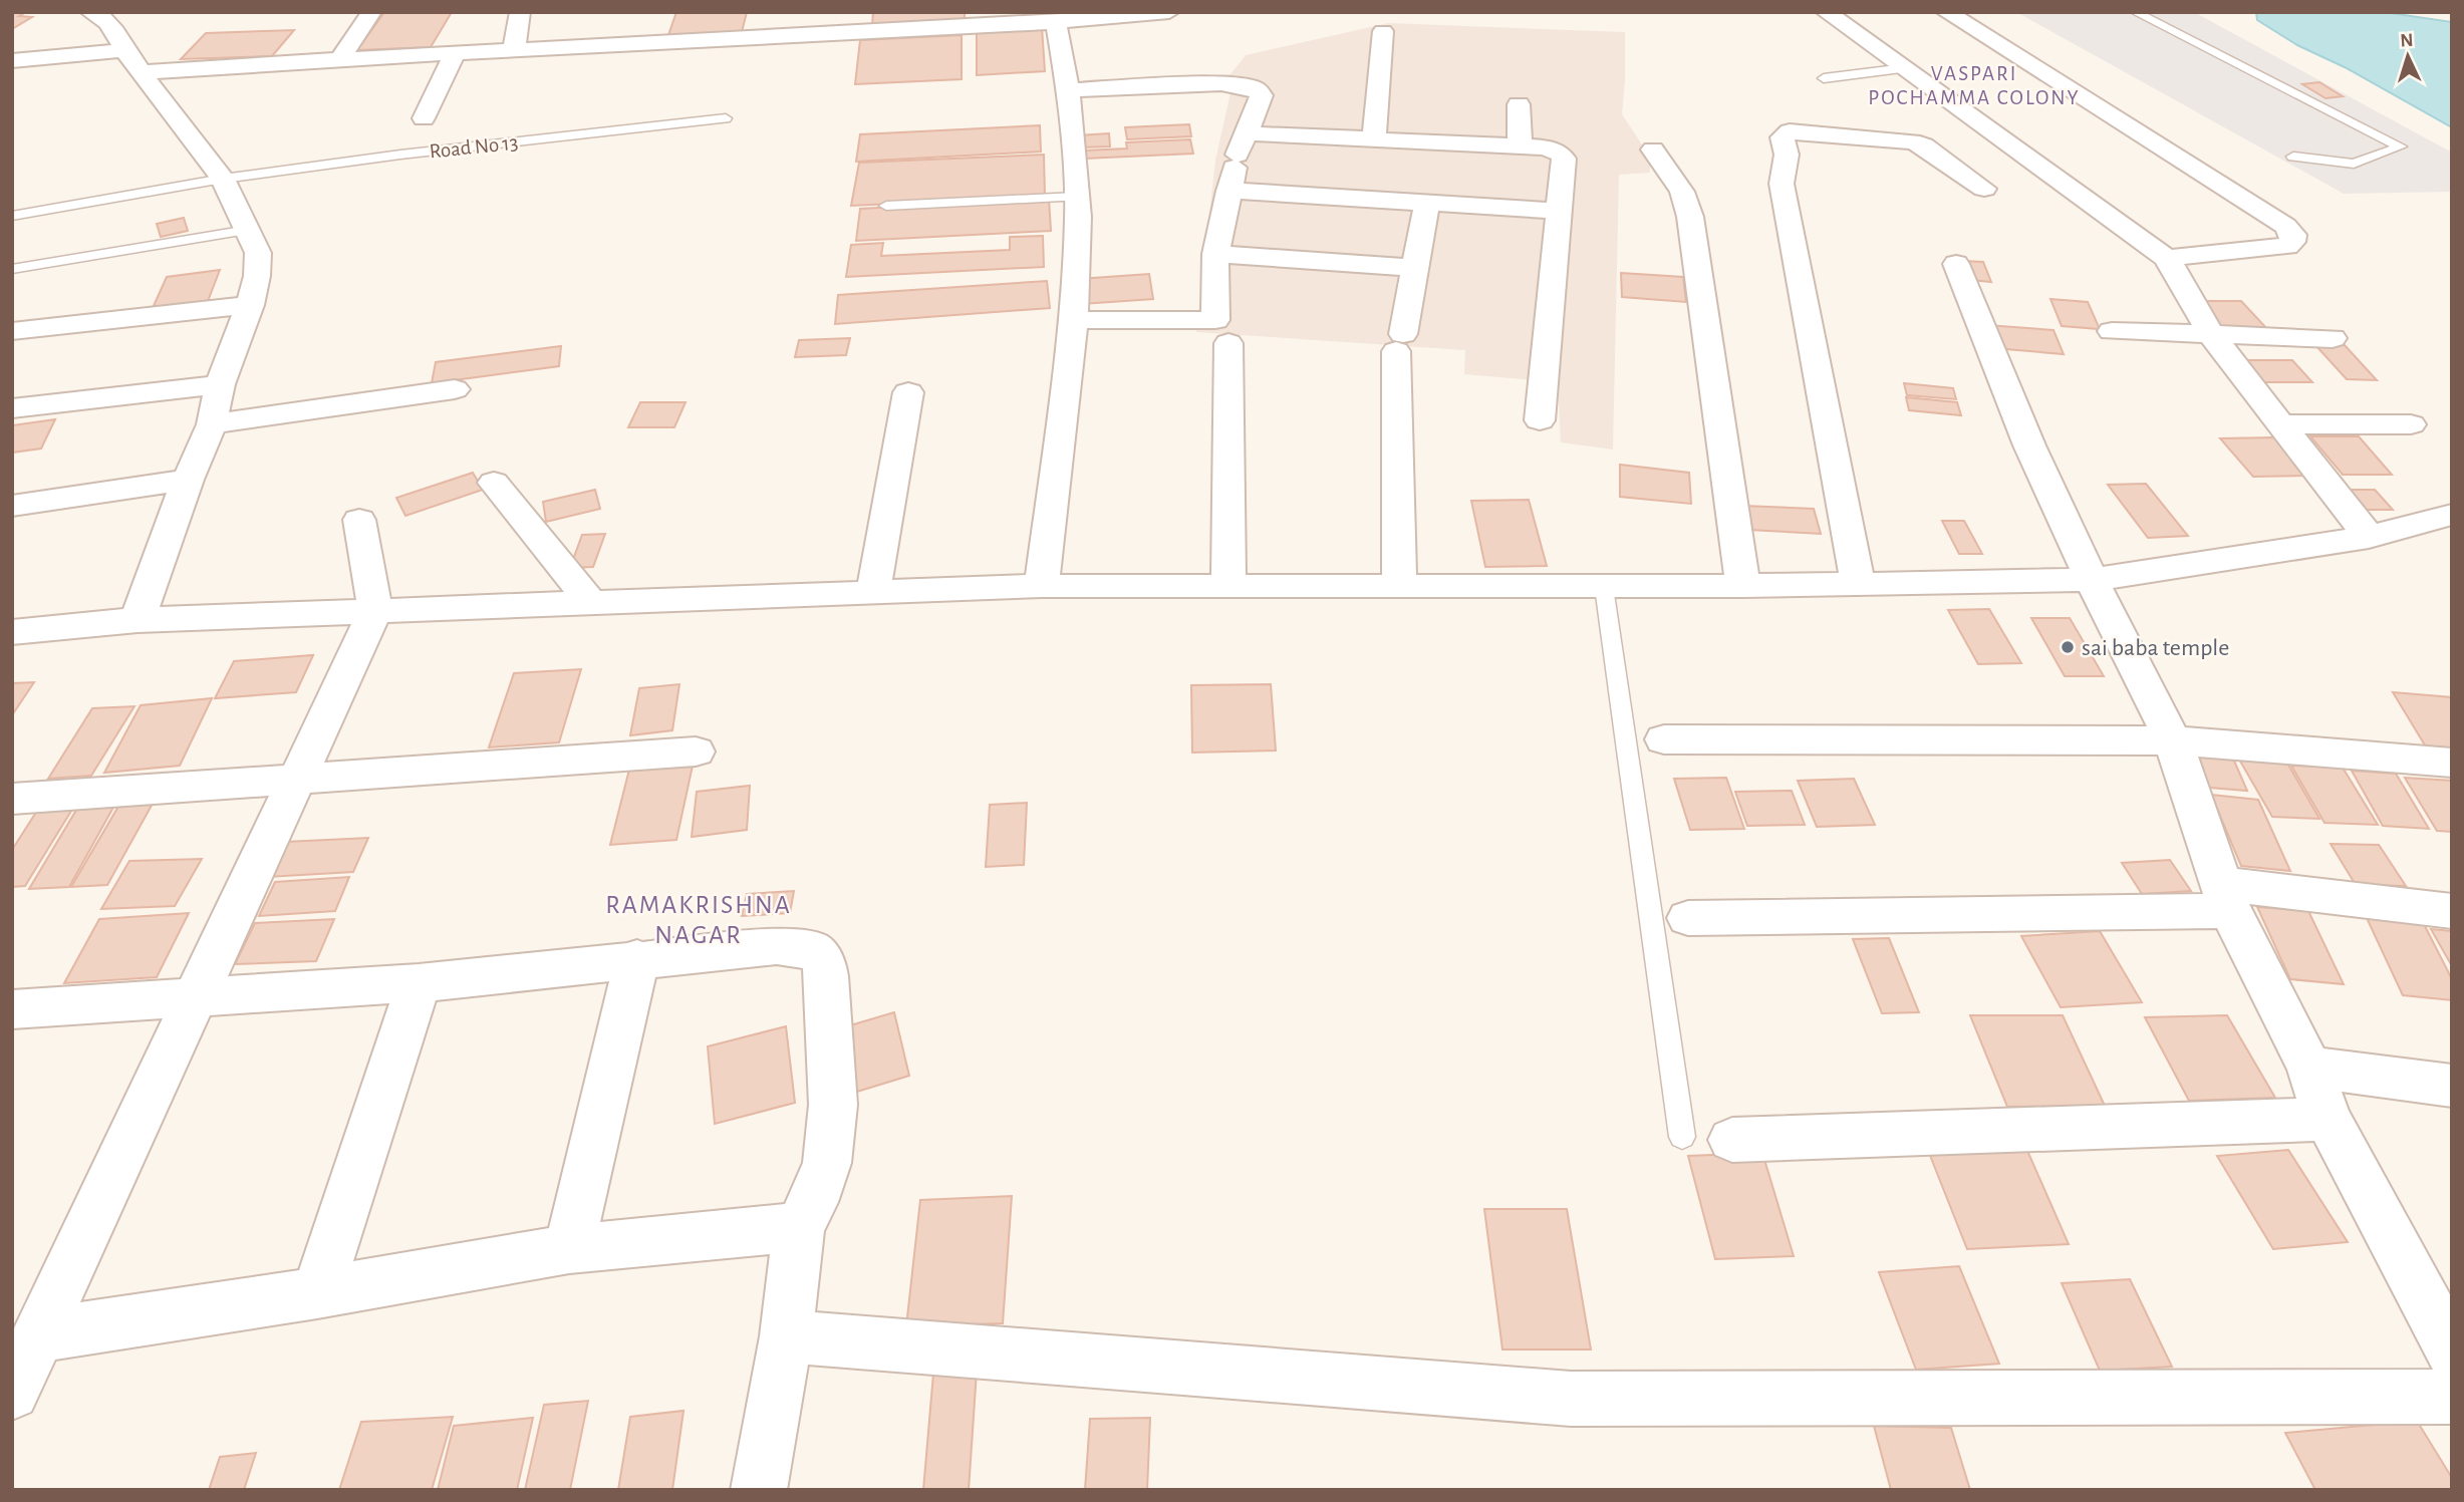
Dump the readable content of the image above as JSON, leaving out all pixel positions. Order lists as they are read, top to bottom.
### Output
{
  "streets": {
    "lane": ["Road No 13"]
  },
  "districts": ["VASPARI POCHAMMA COLONY", "RAMAKRISHNA NAGAR"],
  "places": ["sai baba temple"],
  "north": "top"
}
